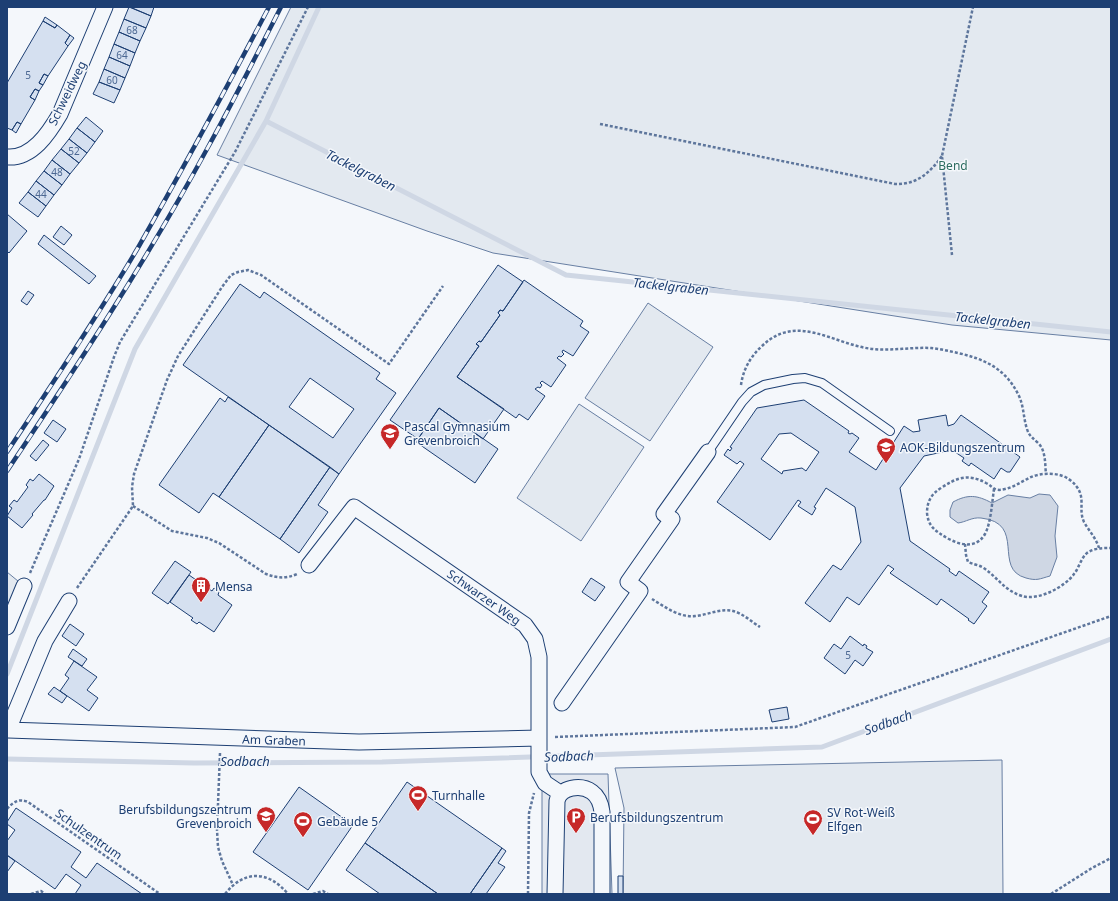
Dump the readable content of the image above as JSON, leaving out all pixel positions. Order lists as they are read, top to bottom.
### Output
{
  "streets": {
    "street": ["Schweidweg", "Schwarzer Weg", "Am Graben"],
    "path": ["Schulzentrum"]
  },
  "crossings": [
    ["Schwarzer Weg", "Am Graben"]
  ],
  "water": ["Tackelgraben", "Sodbach"],
  "parks": ["Bend"],
  "places": {
    "school or university": ["Pascal Gymnasium Grevenbroich", "AOK-Bildungszentrum", "Berufsbildungszentrum Grevenbroich"],
    "building": ["Mensa"],
    "sports": ["Turnhalle", "SV Rot-Weiß Elfgen", "Gebäude 5"],
    "parking": ["Berufsbildungszentrum"]
  },
  "house_numbers": [
    "68",
    "64",
    "5",
    "60",
    "52",
    "48",
    "44",
    "5"
  ]
}
